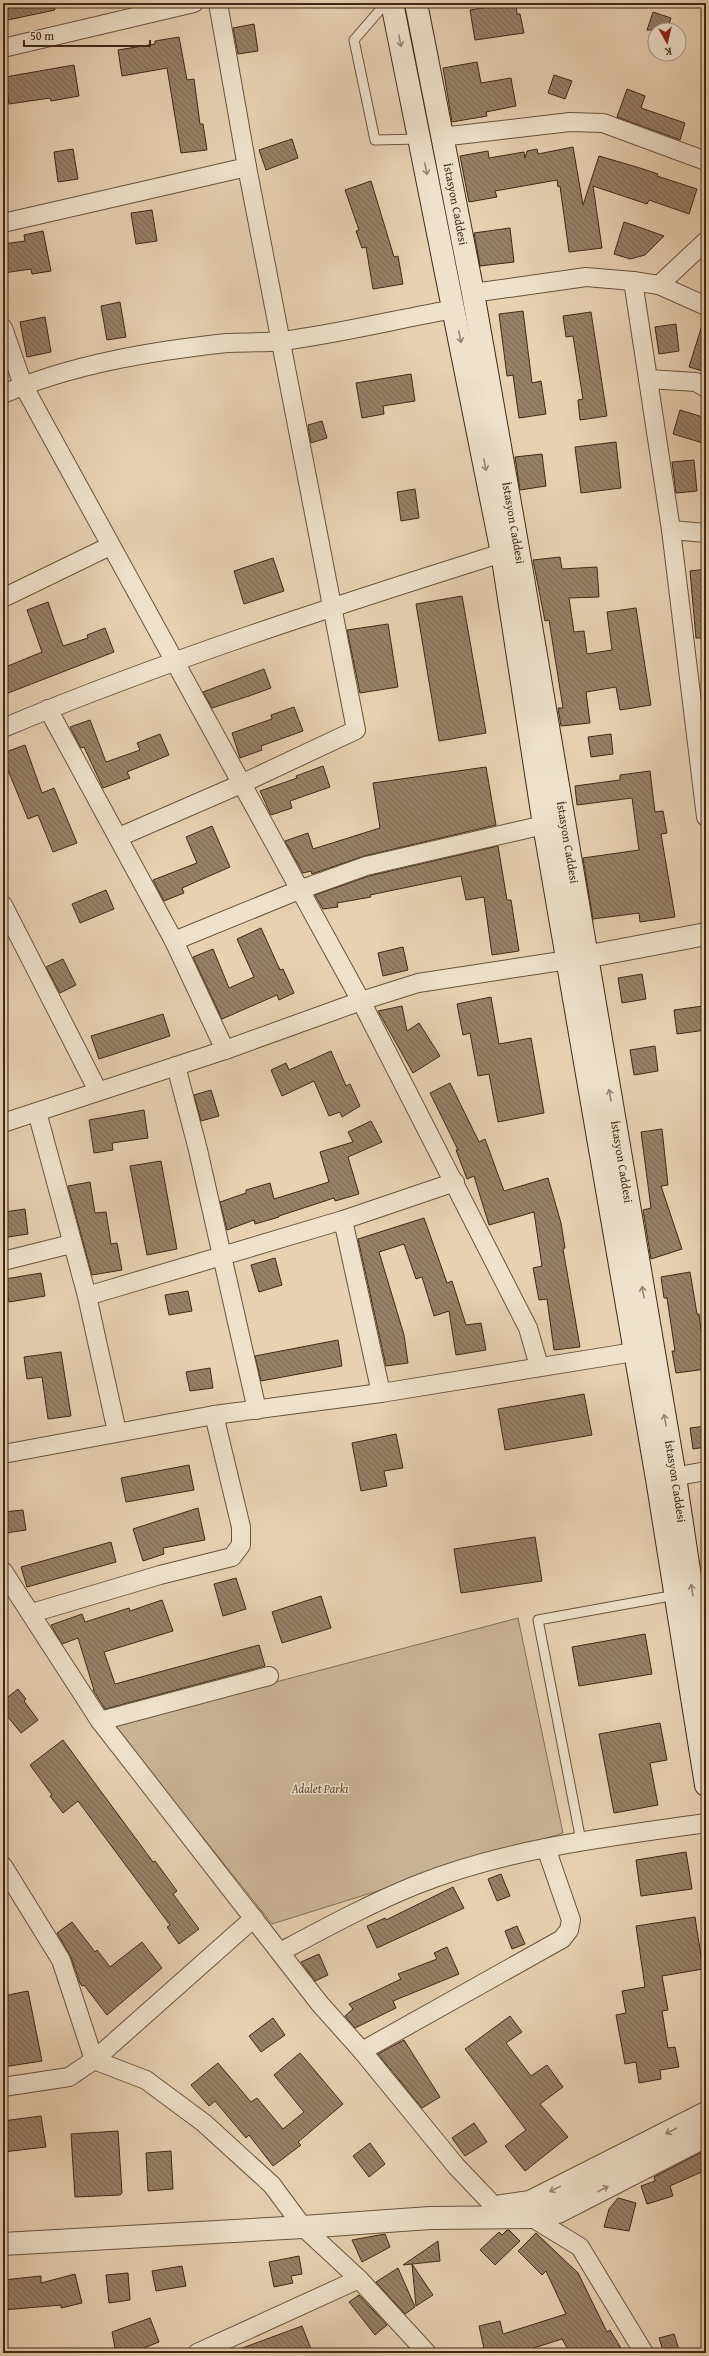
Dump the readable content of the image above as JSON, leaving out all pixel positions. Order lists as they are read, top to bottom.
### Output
{
  "streets": {
    "main road": ["İstasyon Caddesi"]
  },
  "parks": ["Adalet Parkı"],
  "scale_bar": "50 m",
  "north": "bottom"
}
